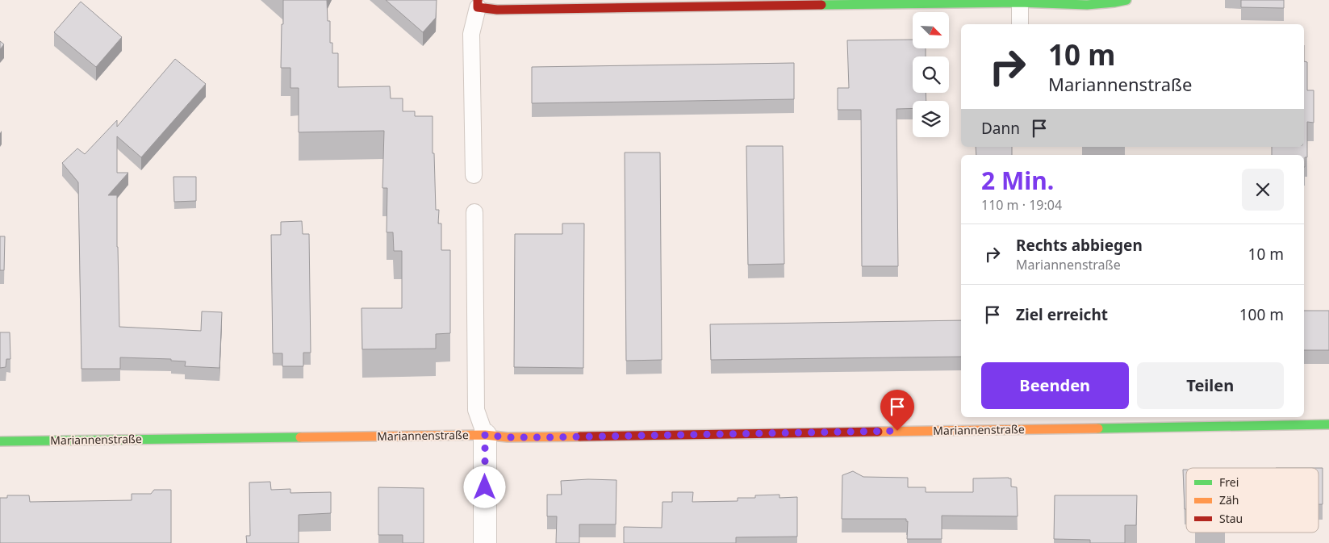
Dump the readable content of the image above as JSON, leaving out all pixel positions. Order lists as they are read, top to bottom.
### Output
{
  "streets": {
    "street": ["Mariannenstraße"]
  },
  "legend": ["Frei", "Zäh", "Stau"],
  "north": "bottom right",
  "page": {
    "turn": ["10 m", "Mariannenstraße"],
    "then": "Dann",
    "heading": ["2 Min.", "110 m · 19:04"],
    "list": [
      {
        "name": "Rechts abbiegen",
        "note": "Mariannenstraße",
        "value": "10 m"
      },
      {
        "name": "Ziel erreicht",
        "value": "100 m"
      }
    ],
    "buttons": ["Beenden", "Teilen"]
  }
}
